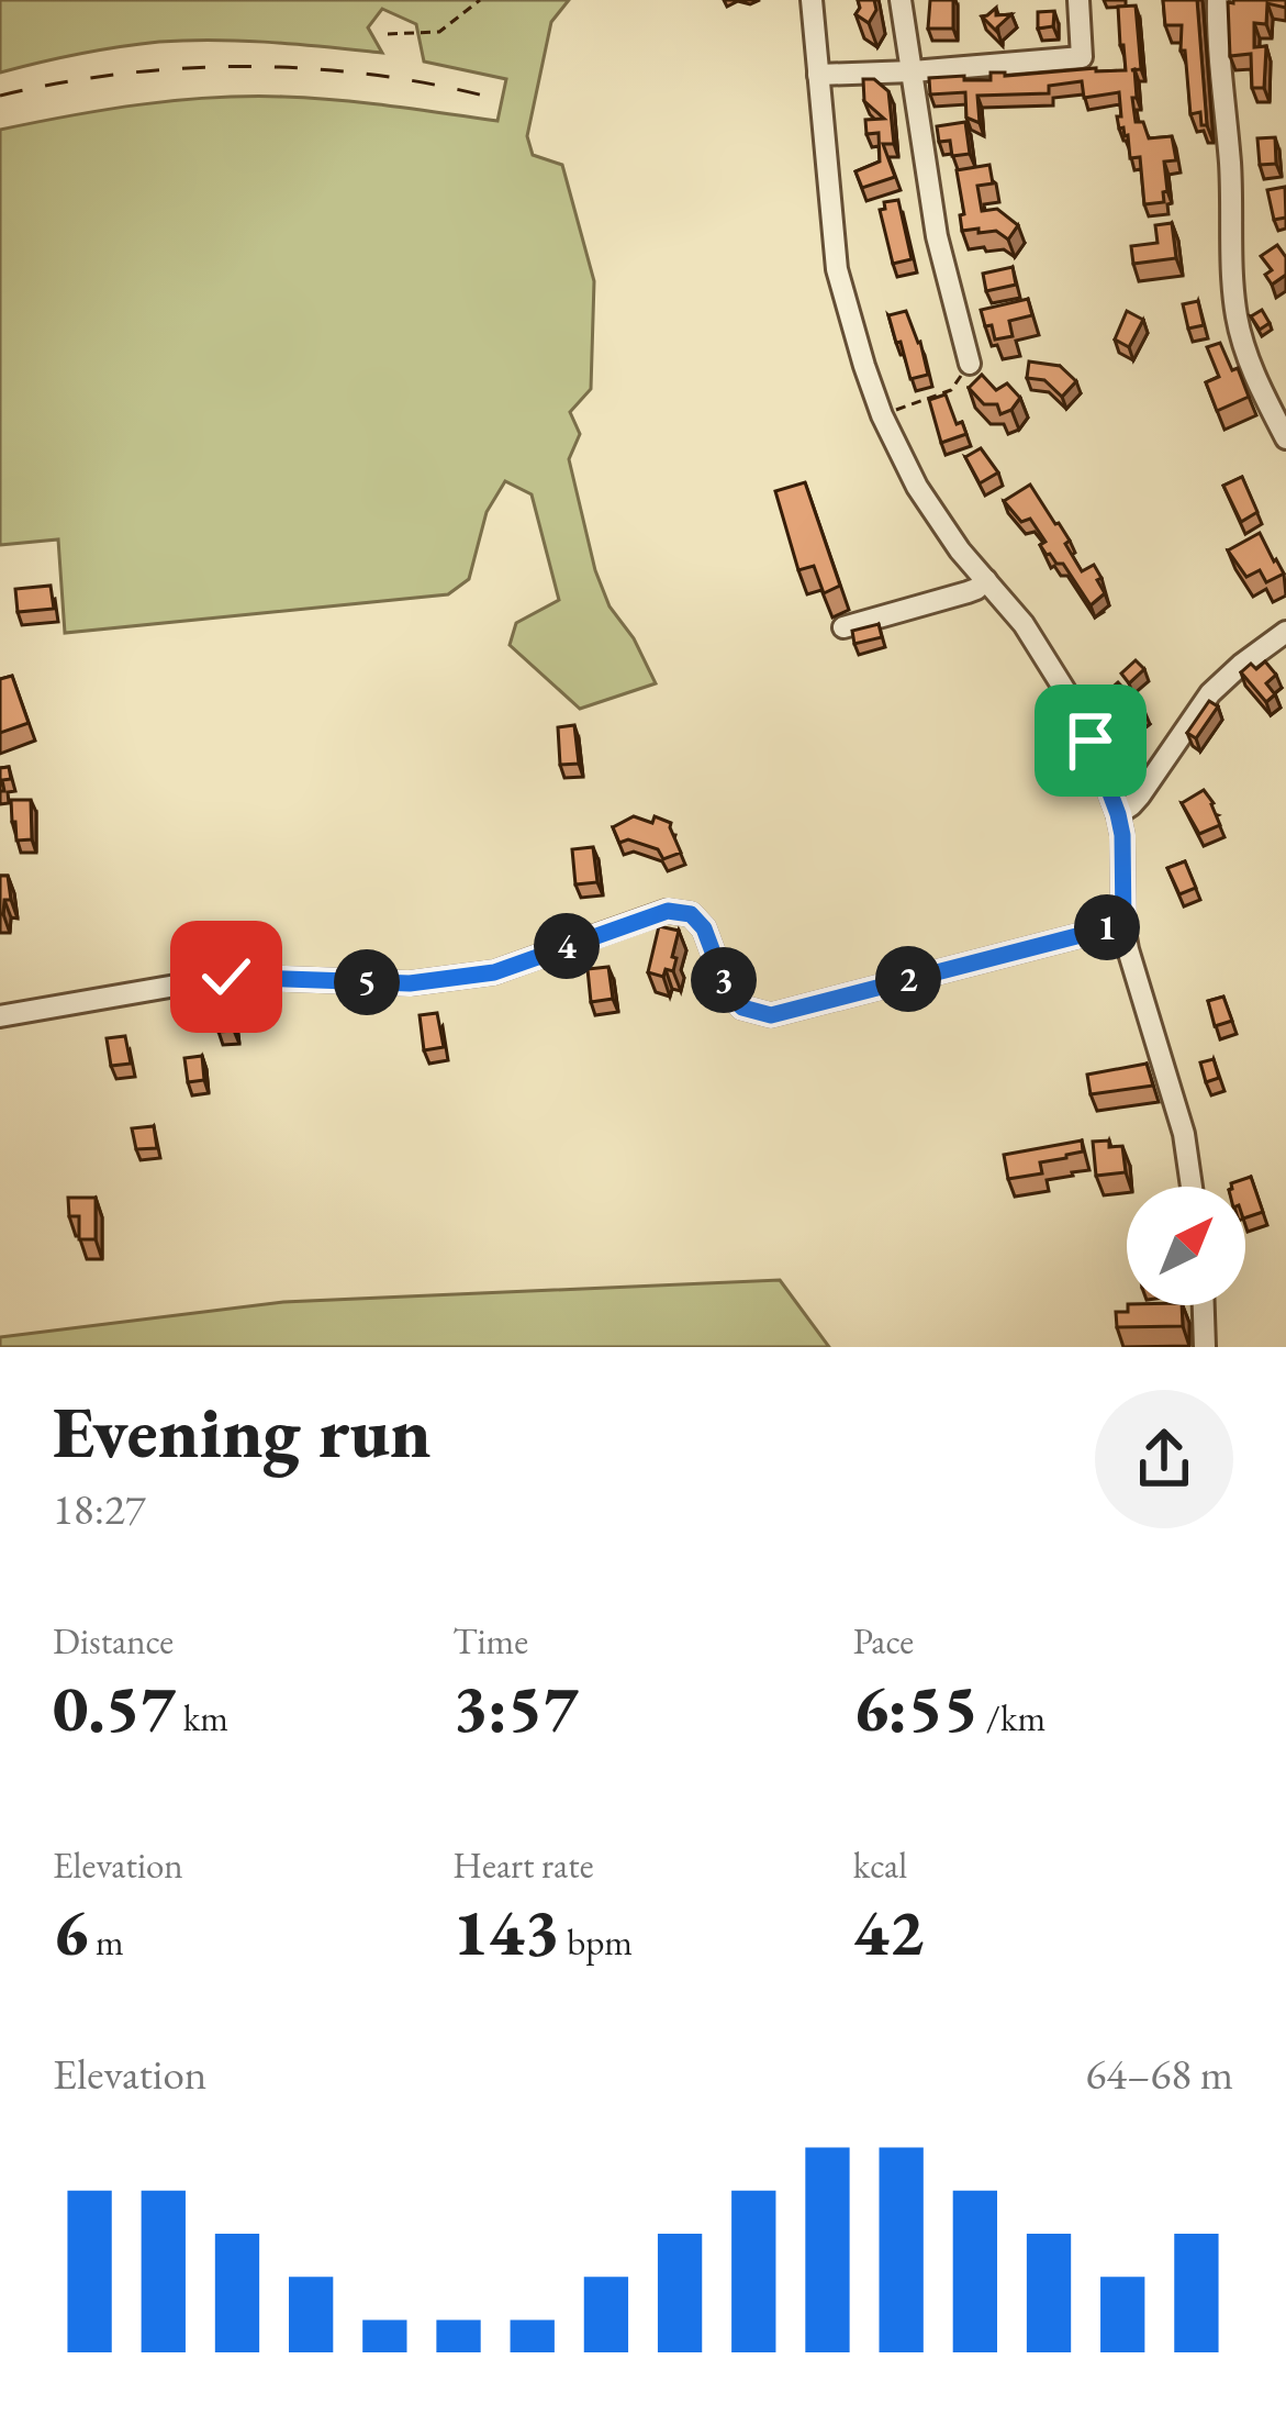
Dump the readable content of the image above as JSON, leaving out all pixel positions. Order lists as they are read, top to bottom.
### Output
{
  "north": "top right",
  "page": {
    "pins": [
      "1",
      "4",
      "2",
      "3",
      "5"
    ],
    "heading": ["Evening run", "18:27"],
    "stats": [
      ["Distance", "0.57 km"],
      ["Time", "3:57"],
      ["Pace", "6:55 /km"],
      ["Elevation", "6 m"],
      ["Heart rate", "143 bpm"],
      ["kcal", "42"]
    ],
    "chart": ["Elevation", "64–68 m"]
  }
}
